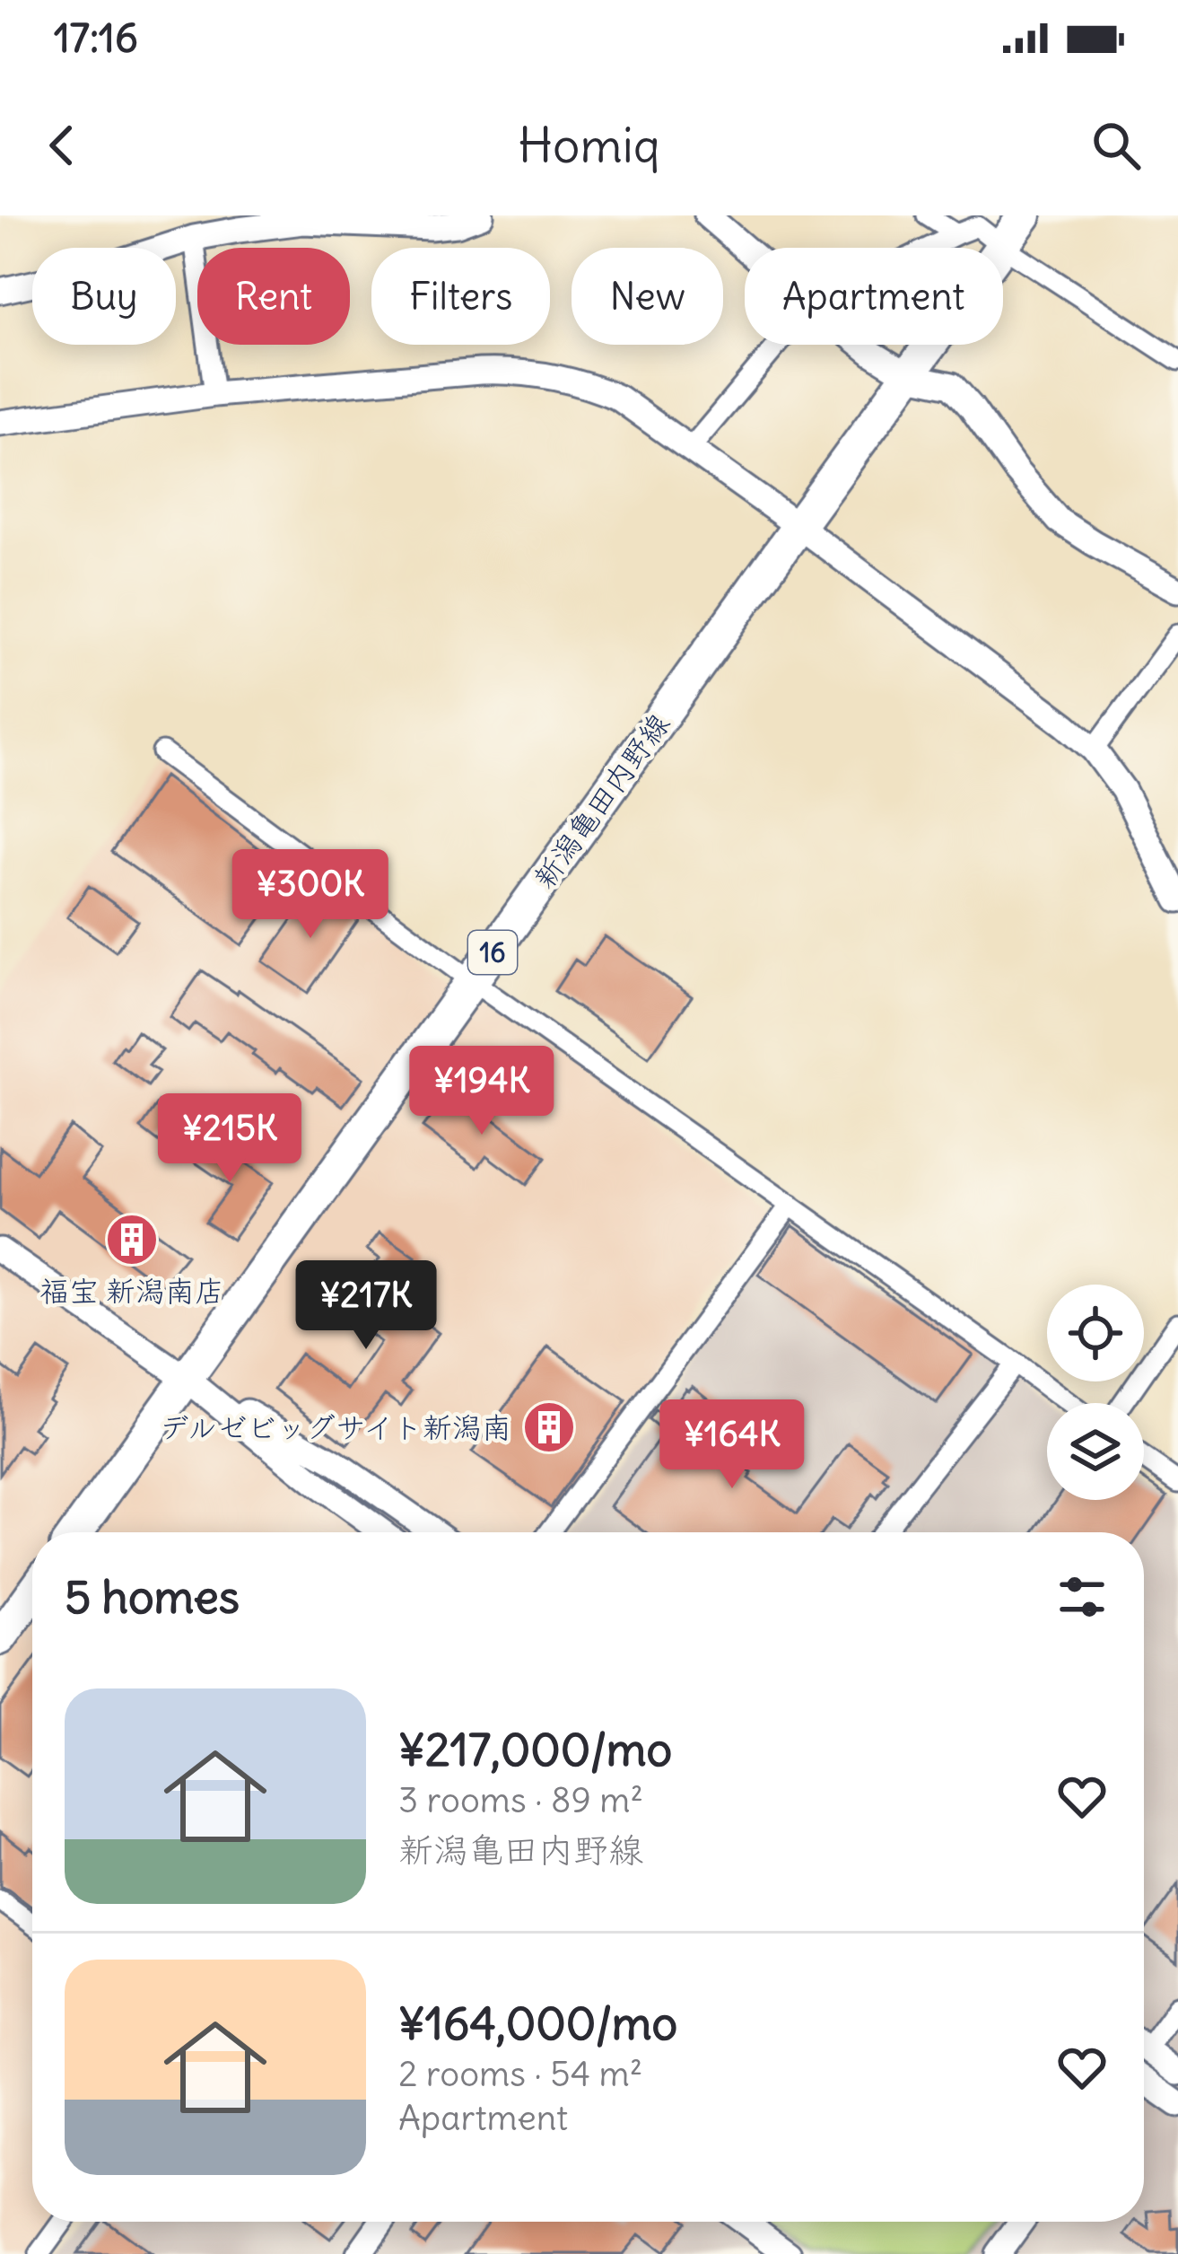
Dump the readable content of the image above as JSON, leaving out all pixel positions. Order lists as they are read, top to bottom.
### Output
{
  "streets": {
    "main road": ["新潟亀田内野線", "16"]
  },
  "places": {
    "building": ["福宝 新潟南店", "デルゼビッグサイト新潟南"]
  },
  "page": {
    "status": "17:16",
    "header": "Homiq",
    "chip": [
      "Buy",
      "Rent",
      "Filters",
      "New",
      "Apartment"
    ],
    "price": [
      "¥300K",
      "¥194K",
      "¥215K",
      "¥217K",
      "¥164K"
    ],
    "heading": "5 homes",
    "list": [
      {
        "name": "¥217,000/mo",
        "note": "3 rooms · 89 m² · 新潟亀田内野線"
      },
      {
        "name": "¥164,000/mo",
        "note": "2 rooms · 54 m² · Apartment"
      }
    ]
  }
}
